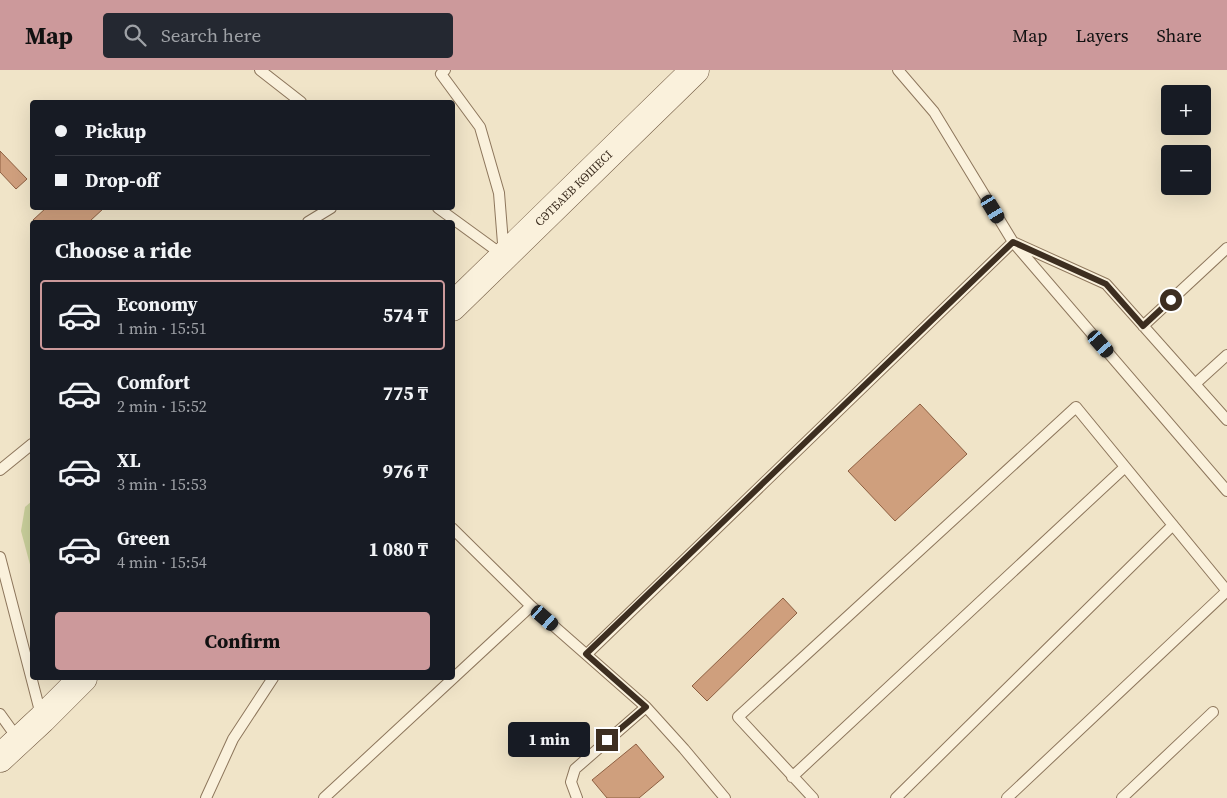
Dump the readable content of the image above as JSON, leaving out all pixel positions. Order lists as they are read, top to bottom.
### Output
{
  "streets": {
    "main road": ["СӘТБАЕВ КӨШЕСІ"]
  },
  "page": {
    "header": "Map",
    "search": "Search here",
    "nav": ["Map", "Layers", "Share"],
    "map_buttons": ["+", "−"],
    "banner": ["Pickup", "Drop-off"],
    "heading": "Choose a ride",
    "list": [
      {
        "name": "Economy",
        "note": "1 min · 15:51",
        "value": "574 ₸"
      },
      {
        "name": "Comfort",
        "note": "2 min · 15:52",
        "value": "775 ₸"
      },
      {
        "name": "XL",
        "note": "3 min · 15:53",
        "value": "976 ₸"
      },
      {
        "name": "Green",
        "note": "4 min · 15:54",
        "value": "1 080 ₸"
      }
    ],
    "buttons": "Confirm",
    "bubble": "1 min"
  }
}
